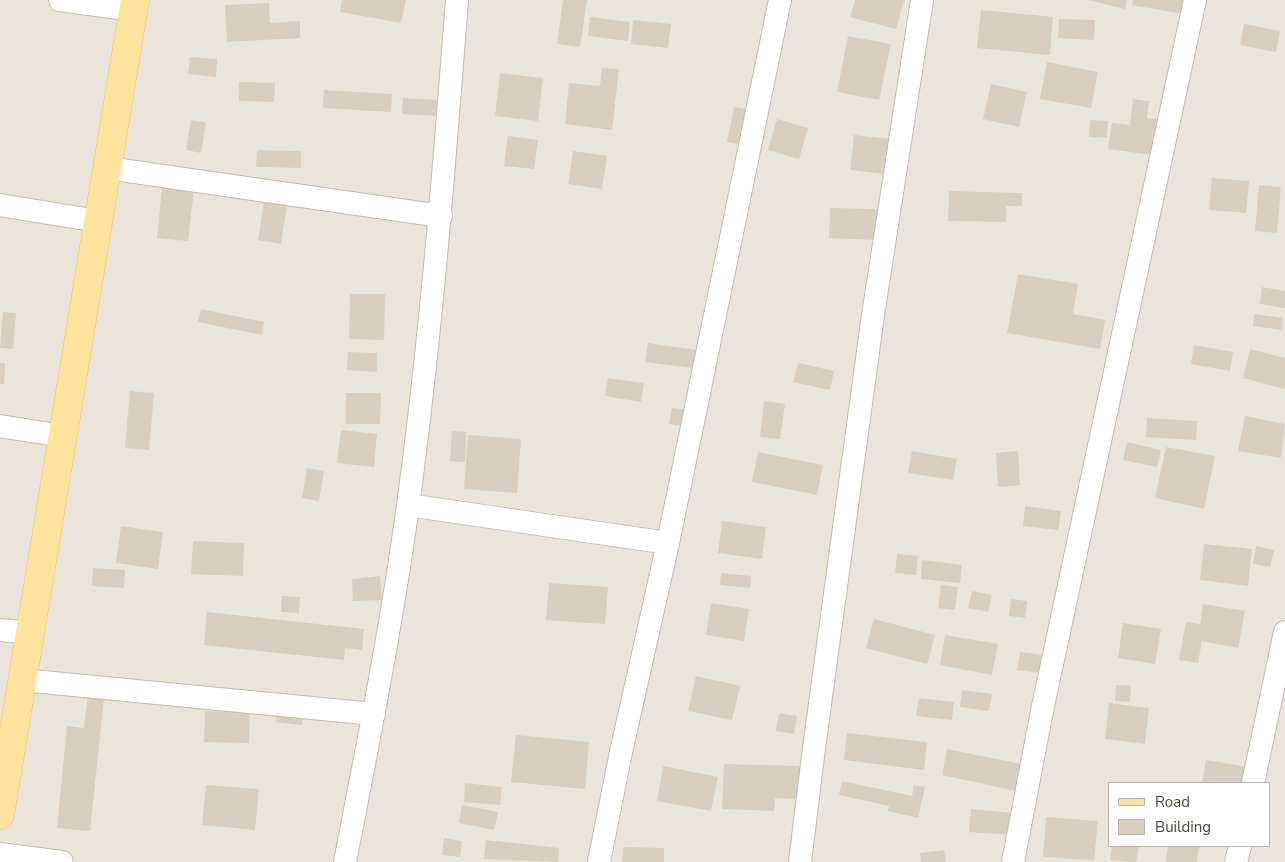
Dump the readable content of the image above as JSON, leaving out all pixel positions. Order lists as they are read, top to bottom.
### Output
{
  "legend": ["Road", "Building"]
}
